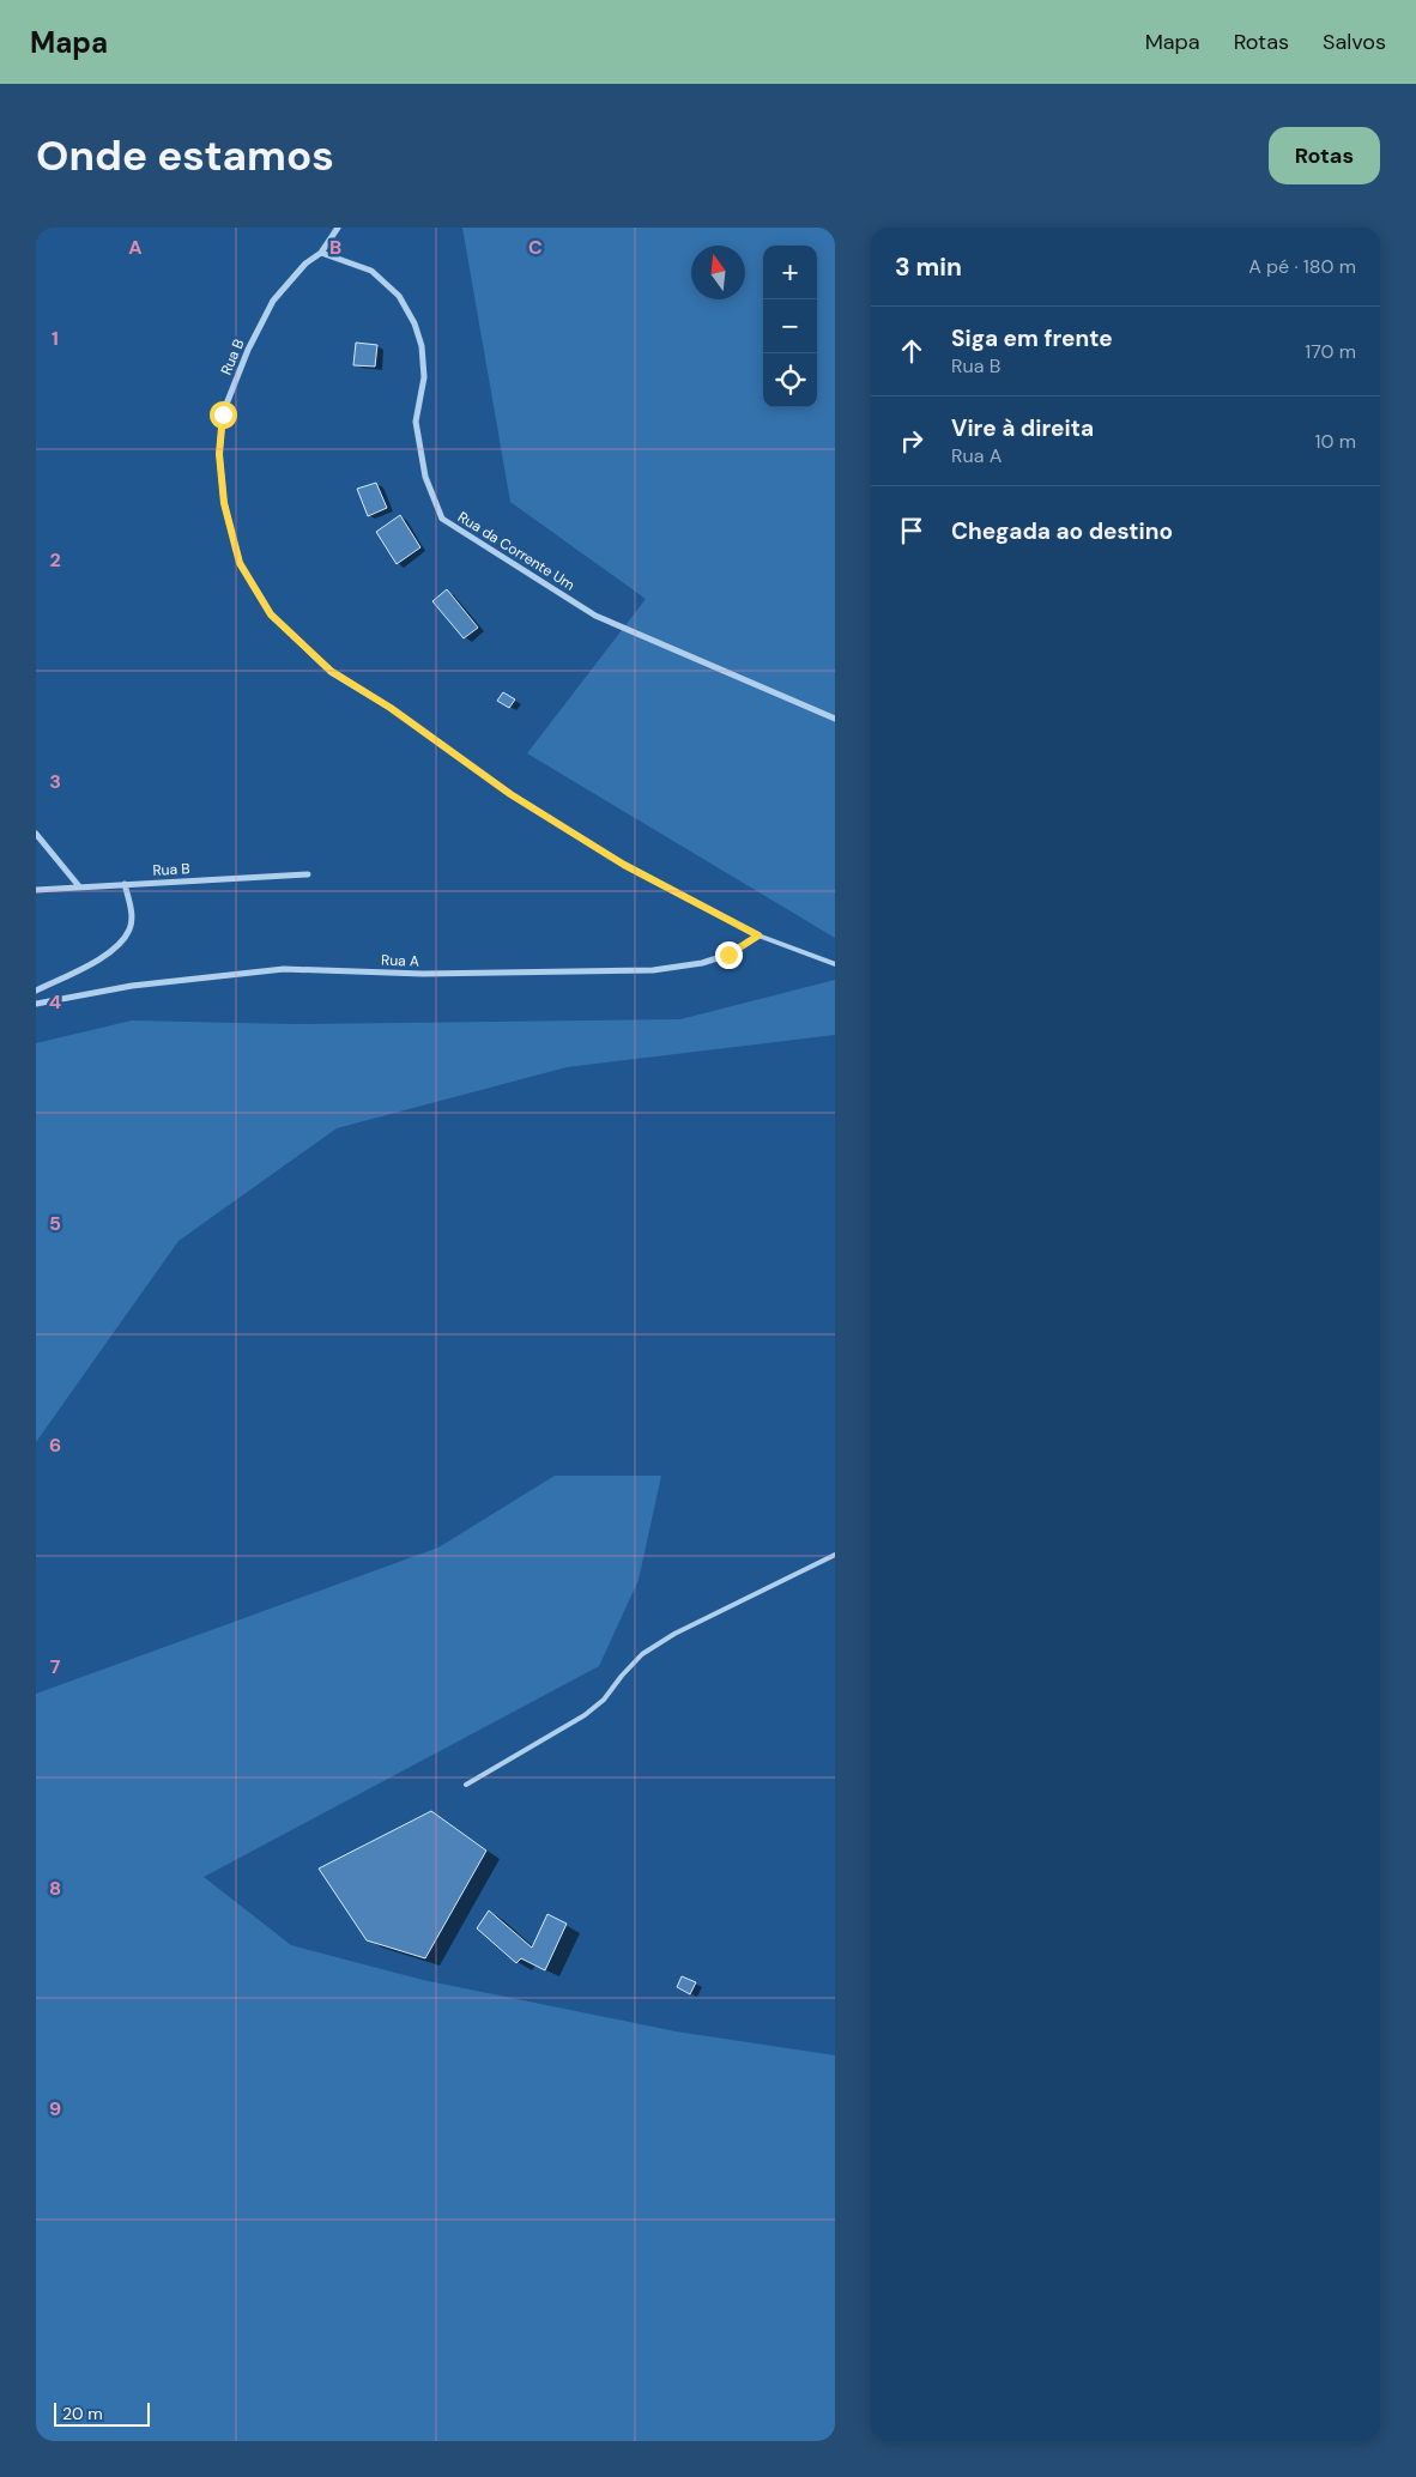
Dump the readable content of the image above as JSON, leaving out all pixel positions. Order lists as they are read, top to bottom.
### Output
{
  "streets": {
    "street": ["Rua B", "Rua da Corrente Um", "Rua A"]
  },
  "crossings": [
    ["Rua B", "Rua da Corrente Um"],
    ["Rua B", "Rua A"]
  ],
  "scale_bar": "20 m",
  "north": "top",
  "page": {
    "header": "Mapa",
    "nav": ["Mapa", "Rotas", "Salvos"],
    "buttons": "Rotas",
    "title": "Onde estamos",
    "heading": ["3 min", "A pé · 180 m"],
    "map_buttons": ["+", "−"],
    "list": [
      ["Siga em frente", "Rua B", "170 m"],
      ["Vire à direita", "Rua A", "10 m"],
      "Chegada ao destino"
    ],
    "scale": "20 m"
  },
  "grid": {
    "columns": ["A", "B", "C"],
    "rows": [
      "1",
      "2",
      "3",
      "4",
      "5",
      "6",
      "7",
      "8",
      "9"
    ]
  }
}
